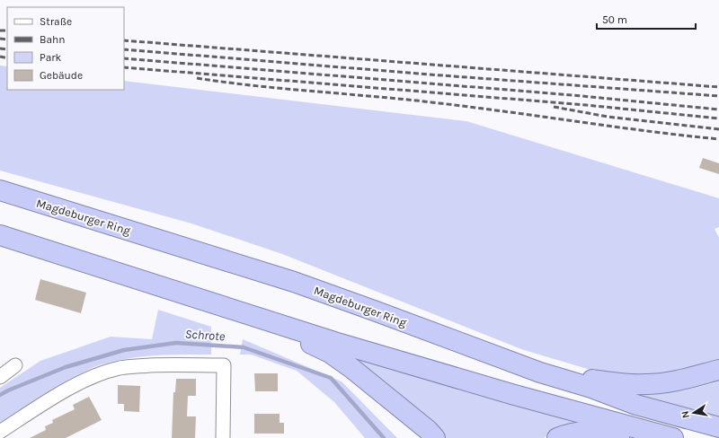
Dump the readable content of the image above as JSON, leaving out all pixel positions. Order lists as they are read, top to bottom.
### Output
{
  "streets": {
    "highway": ["Magdeburger Ring"]
  },
  "water": ["Schrote"],
  "legend": [
    "Straße",
    "Bahn",
    "Park",
    "Gebäude"
  ],
  "scale_bar": "50 m",
  "north": "left"
}
